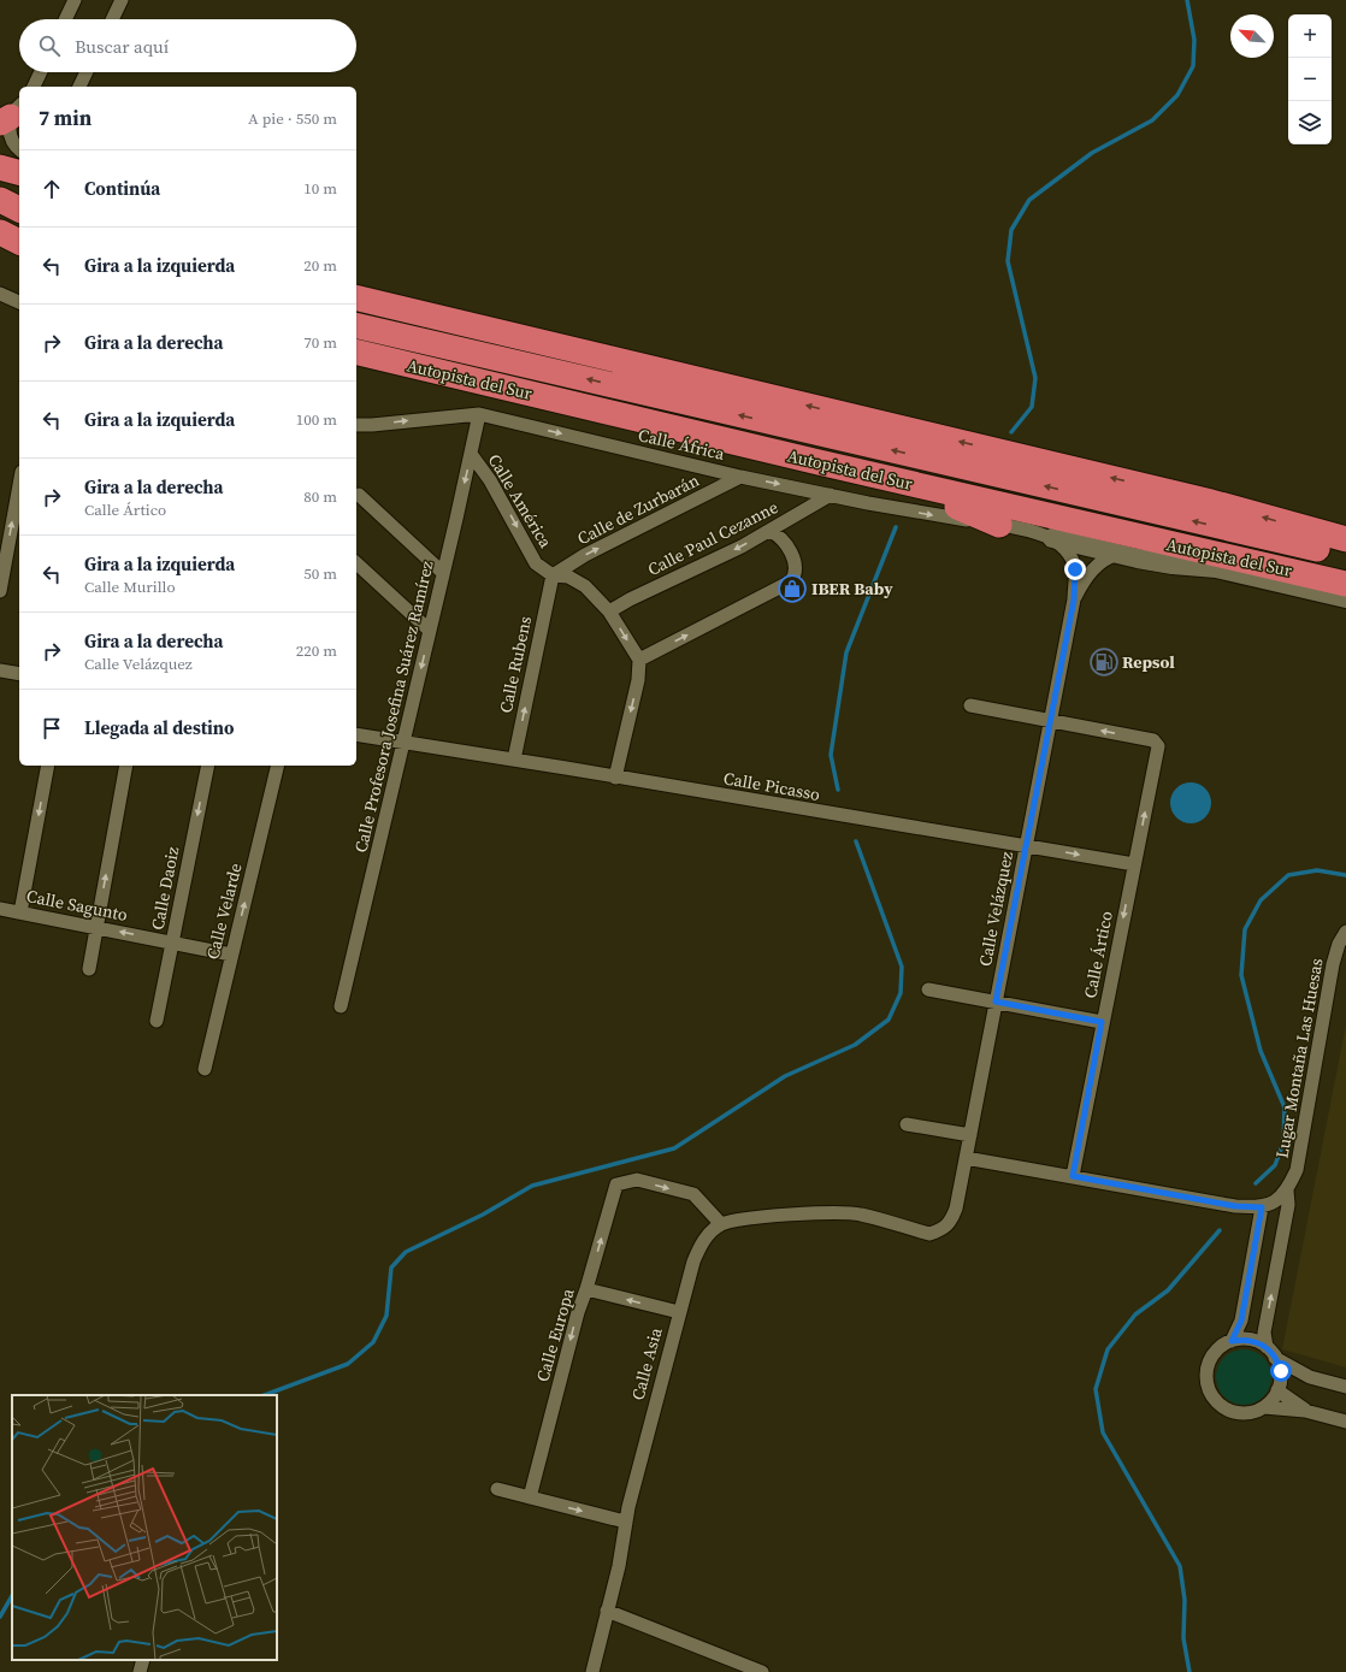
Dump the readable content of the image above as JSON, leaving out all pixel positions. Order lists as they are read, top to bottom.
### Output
{
  "streets": {
    "highway": ["Autopista del Sur"],
    "street": [
      "Calle África",
      "Calle América",
      "Calle de Zurbarán",
      "Calle Paul Cezanne",
      "Calle Rubens",
      "Calle Profesora Josefina Suárez Ramírez",
      "Calle Picasso",
      "Calle Daoiz",
      "Calle Sagunto",
      "Calle Velázquez",
      "Calle Velarde",
      "Calle Ártico",
      "Lugar Montaña Las Huesas",
      "Calle Europa",
      "Calle Asia"
    ]
  },
  "crossings": [
    ["Calle África", "Calle de Zurbarán"],
    ["Calle África", "Calle Paul Cezanne"],
    ["Calle África", "Calle Profesora Josefina Suárez Ramírez"],
    ["Calle África", "Calle Velázquez"],
    ["Calle América", "Calle de Zurbarán"],
    ["Calle América", "Calle Paul Cezanne"],
    ["Calle América", "Calle Rubens"],
    ["Calle América", "Calle Profesora Josefina Suárez Ramírez"],
    ["Calle de Zurbarán", "Calle Rubens"],
    ["Calle Rubens", "Calle Picasso"],
    ["Calle Profesora Josefina Suárez Ramírez", "Calle Picasso"],
    ["Calle Picasso", "Calle Velázquez"],
    ["Calle Picasso", "Calle Ártico"],
    ["Calle Daoiz", "Calle Sagunto"],
    ["Calle Sagunto", "Calle Velarde"],
    ["Calle Velázquez", "Calle Ártico"],
    ["Calle Velázquez", "Calle Europa"],
    ["Calle Velázquez", "Calle Asia"],
    ["Calle Europa", "Calle Asia"]
  ],
  "one_way": [
    "Calle África",
    "Calle de Zurbarán",
    "Calle Paul Cezanne",
    "Calle Profesora Josefina Suárez Ramírez",
    "Calle Velarde"
  ],
  "places": {
    "shop": ["IBER Baby"],
    "fuel station": ["Repsol"]
  },
  "north": "top left",
  "page": {
    "map_buttons": ["+", "−"],
    "search": "Buscar aquí",
    "heading": ["7 min", "A pie · 550 m"],
    "list": [
      ["Continúa", "10 m"],
      ["Gira a la izquierda", "20 m"],
      ["Gira a la derecha", "70 m"],
      ["Gira a la izquierda", "100 m"],
      ["Gira a la derecha", "Calle Ártico", "80 m"],
      ["Gira a la izquierda", "Calle Murillo", "50 m"],
      ["Gira a la derecha", "Calle Velázquez", "220 m"],
      "Llegada al destino"
    ]
  }
}
